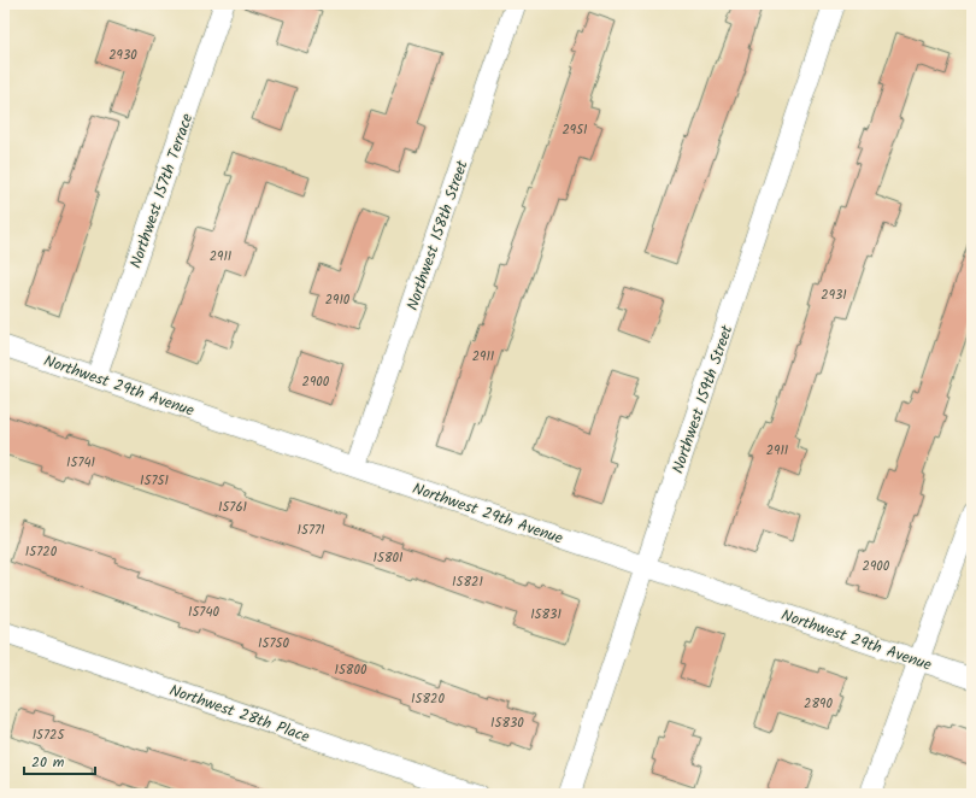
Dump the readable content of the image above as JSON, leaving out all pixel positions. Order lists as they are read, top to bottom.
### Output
{
  "streets": {
    "street": [
      "Northwest 157th Terrace",
      "Northwest 158th Street",
      "Northwest 29th Avenue",
      "Northwest 159th Street",
      "Northwest 28th Place"
    ]
  },
  "crossings": [
    ["Northwest 157th Terrace", "Northwest 29th Avenue"],
    ["Northwest 158th Street", "Northwest 29th Avenue"],
    ["Northwest 29th Avenue", "Northwest 159th Street"]
  ],
  "house_numbers": [
    "2930",
    "2951",
    "2911",
    "2931",
    "2910",
    "2911",
    "2900",
    "2911",
    "15741",
    "15751",
    "15761",
    "15771",
    "15720",
    "15801",
    "2900",
    "15821",
    "15740",
    "15831",
    "15750",
    "15800",
    "15820",
    "2890",
    "15830",
    "15725"
  ],
  "scale_bar": "20 m"
}
